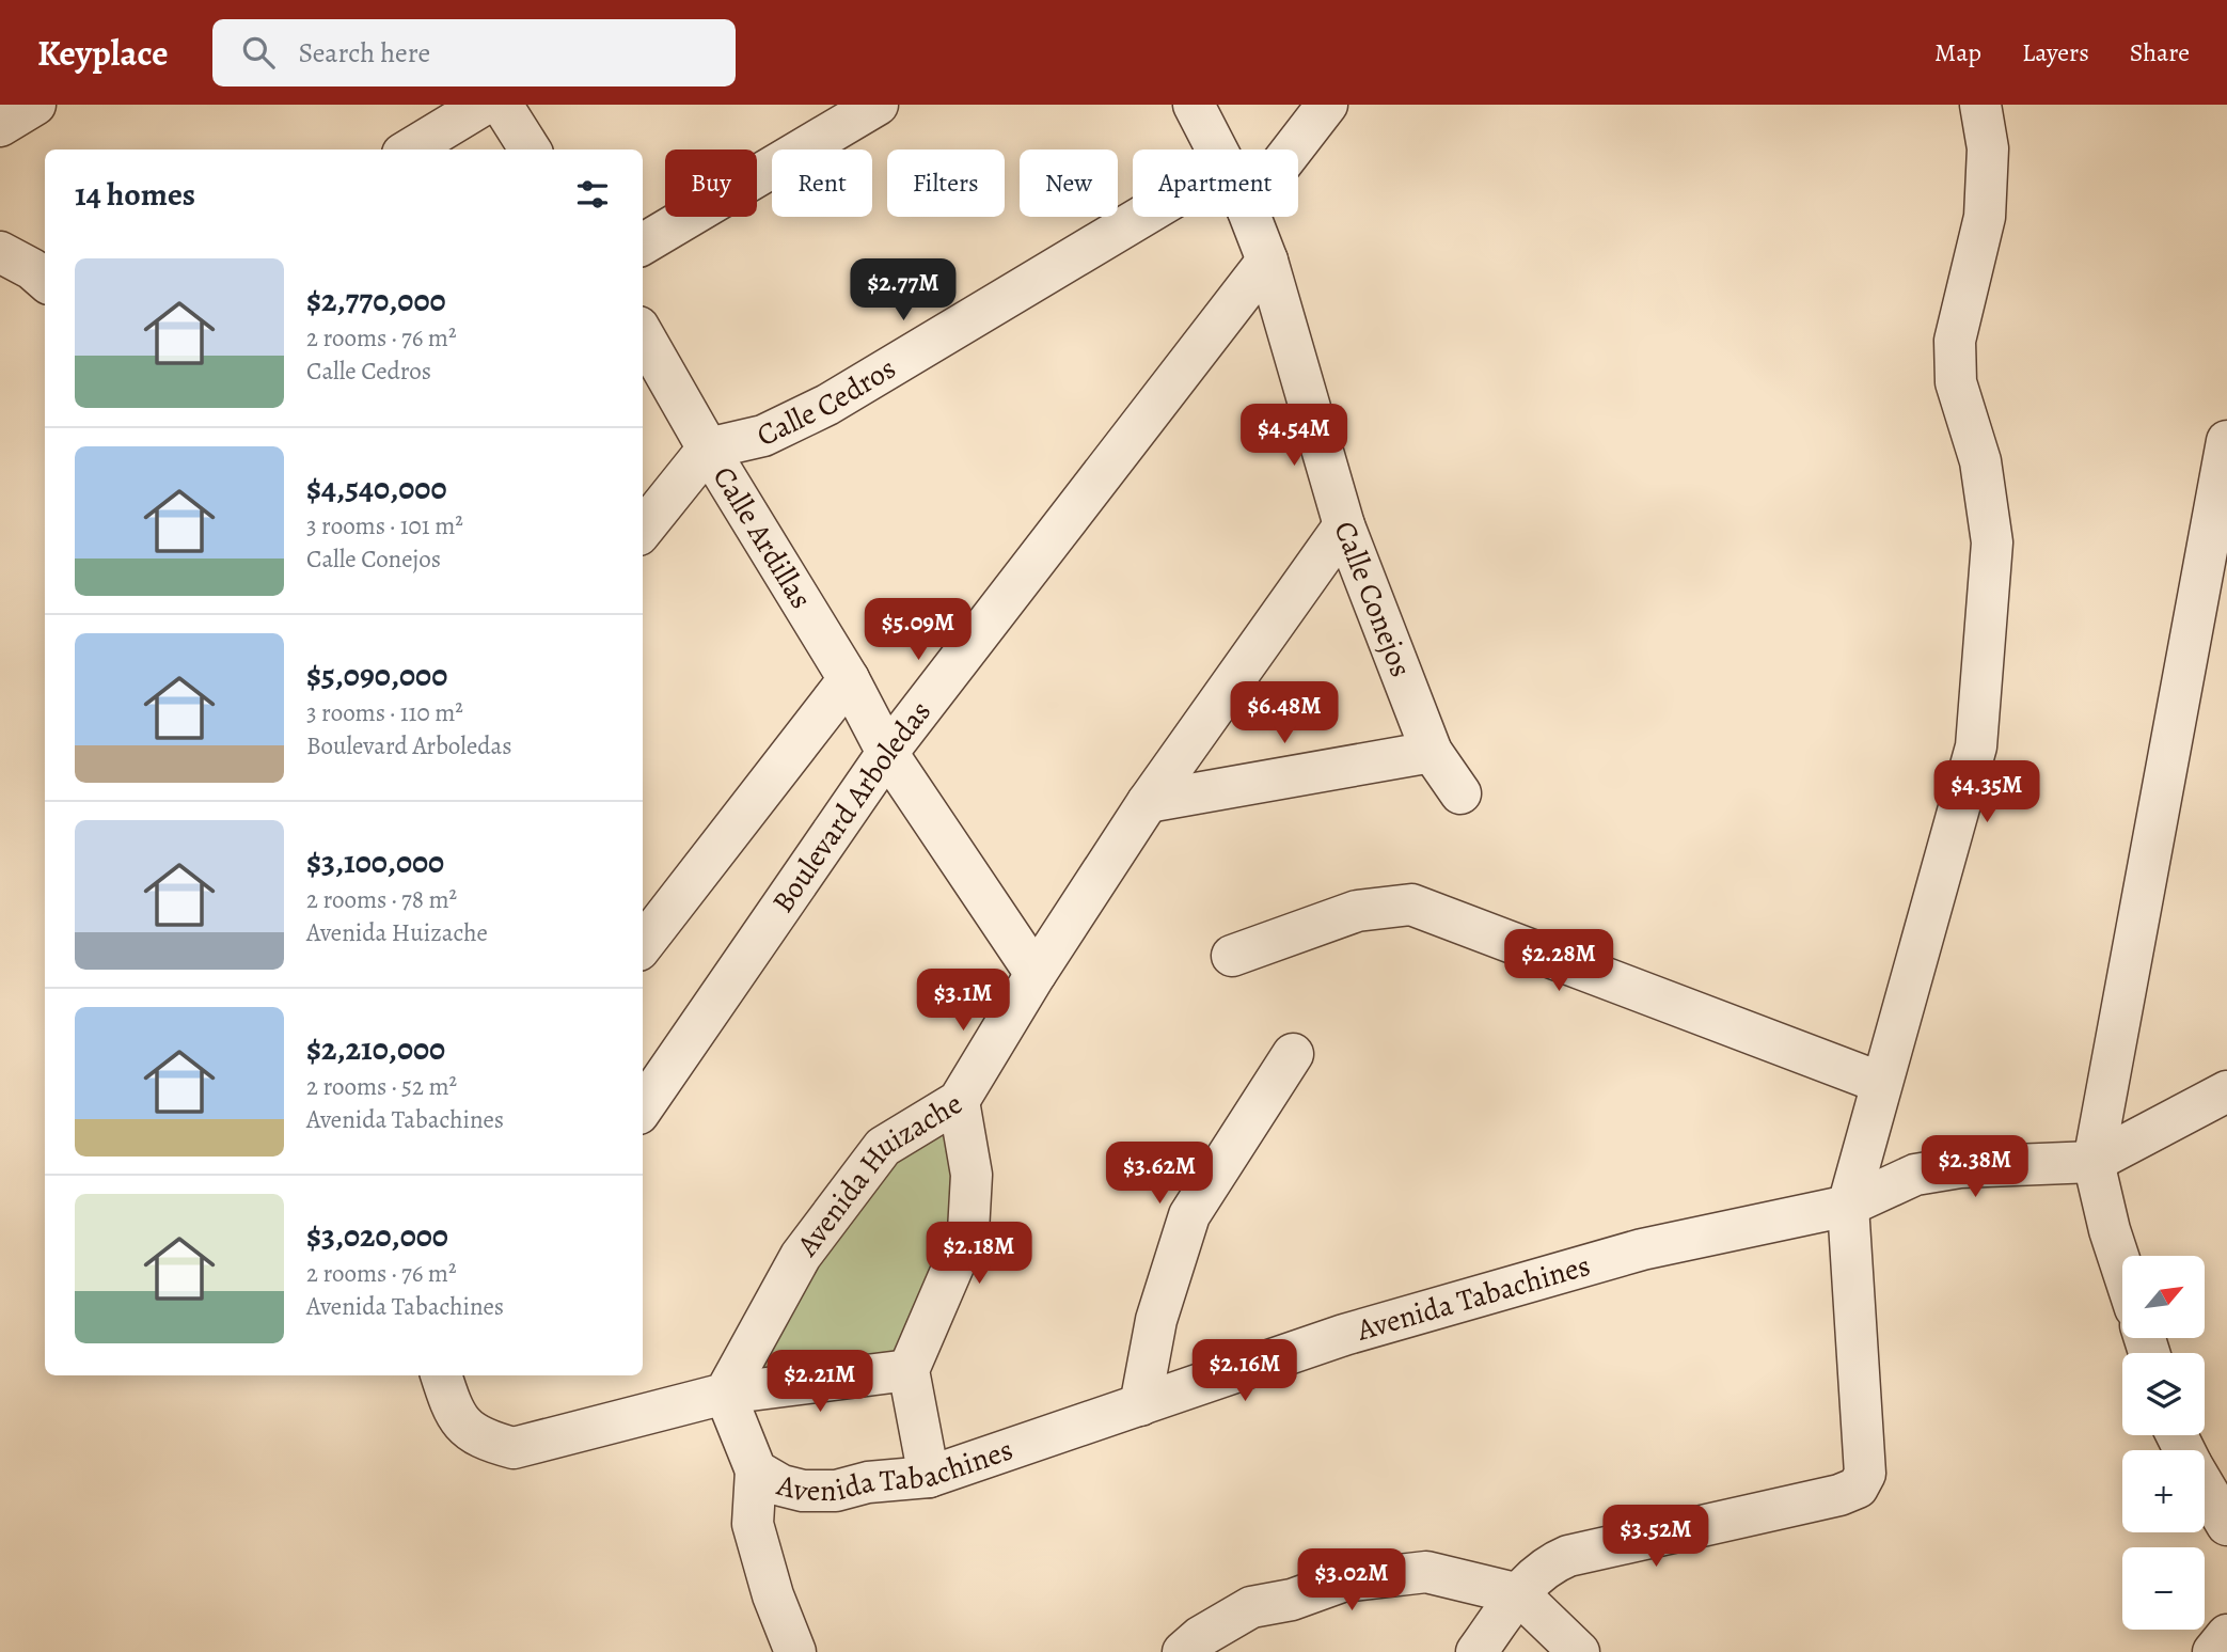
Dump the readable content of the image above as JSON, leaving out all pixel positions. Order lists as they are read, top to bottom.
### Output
{
  "streets": {
    "street": [
      "Calle Cedros",
      "Calle Ardillas",
      "Calle Conejos",
      "Boulevard Arboledas",
      "Avenida Huizache",
      "Avenida Tabachines"
    ]
  },
  "crossings": [
    ["Calle Cedros", "Calle Ardillas"],
    ["Calle Ardillas", "Boulevard Arboledas"],
    ["Calle Ardillas", "Avenida Huizache"],
    ["Calle Conejos", "Boulevard Arboledas"],
    ["Calle Conejos", "Avenida Huizache"],
    ["Avenida Huizache", "Avenida Tabachines"]
  ],
  "north": "top right",
  "page": {
    "header": "Keyplace",
    "search": "Search here",
    "nav": ["Map", "Layers", "Share"],
    "chip": [
      "Buy",
      "Rent",
      "Filters",
      "New",
      "Apartment"
    ],
    "heading": "14 homes",
    "list": [
      {
        "name": "$2,770,000",
        "note": "2 rooms · 76 m² · Calle Cedros"
      },
      {
        "name": "$4,540,000",
        "note": "3 rooms · 101 m² · Calle Conejos"
      },
      {
        "name": "$5,090,000",
        "note": "3 rooms · 110 m² · Boulevard Arboledas"
      },
      {
        "name": "$3,100,000",
        "note": "2 rooms · 78 m² · Avenida Huizache"
      },
      {
        "name": "$2,210,000",
        "note": "2 rooms · 52 m² · Avenida Tabachines"
      },
      {
        "name": "$3,020,000",
        "note": "2 rooms · 76 m² · Avenida Tabachines"
      }
    ],
    "price": [
      "$2.77M",
      "$4.54M",
      "$5.09M",
      "$6.48M",
      "$4.35M",
      "$2.28M",
      "$3.1M",
      "$2.38M",
      "$3.62M",
      "$2.18M",
      "$2.16M",
      "$2.21M",
      "$3.52M",
      "$3.02M"
    ],
    "map_buttons": ["+", "−"]
  }
}
